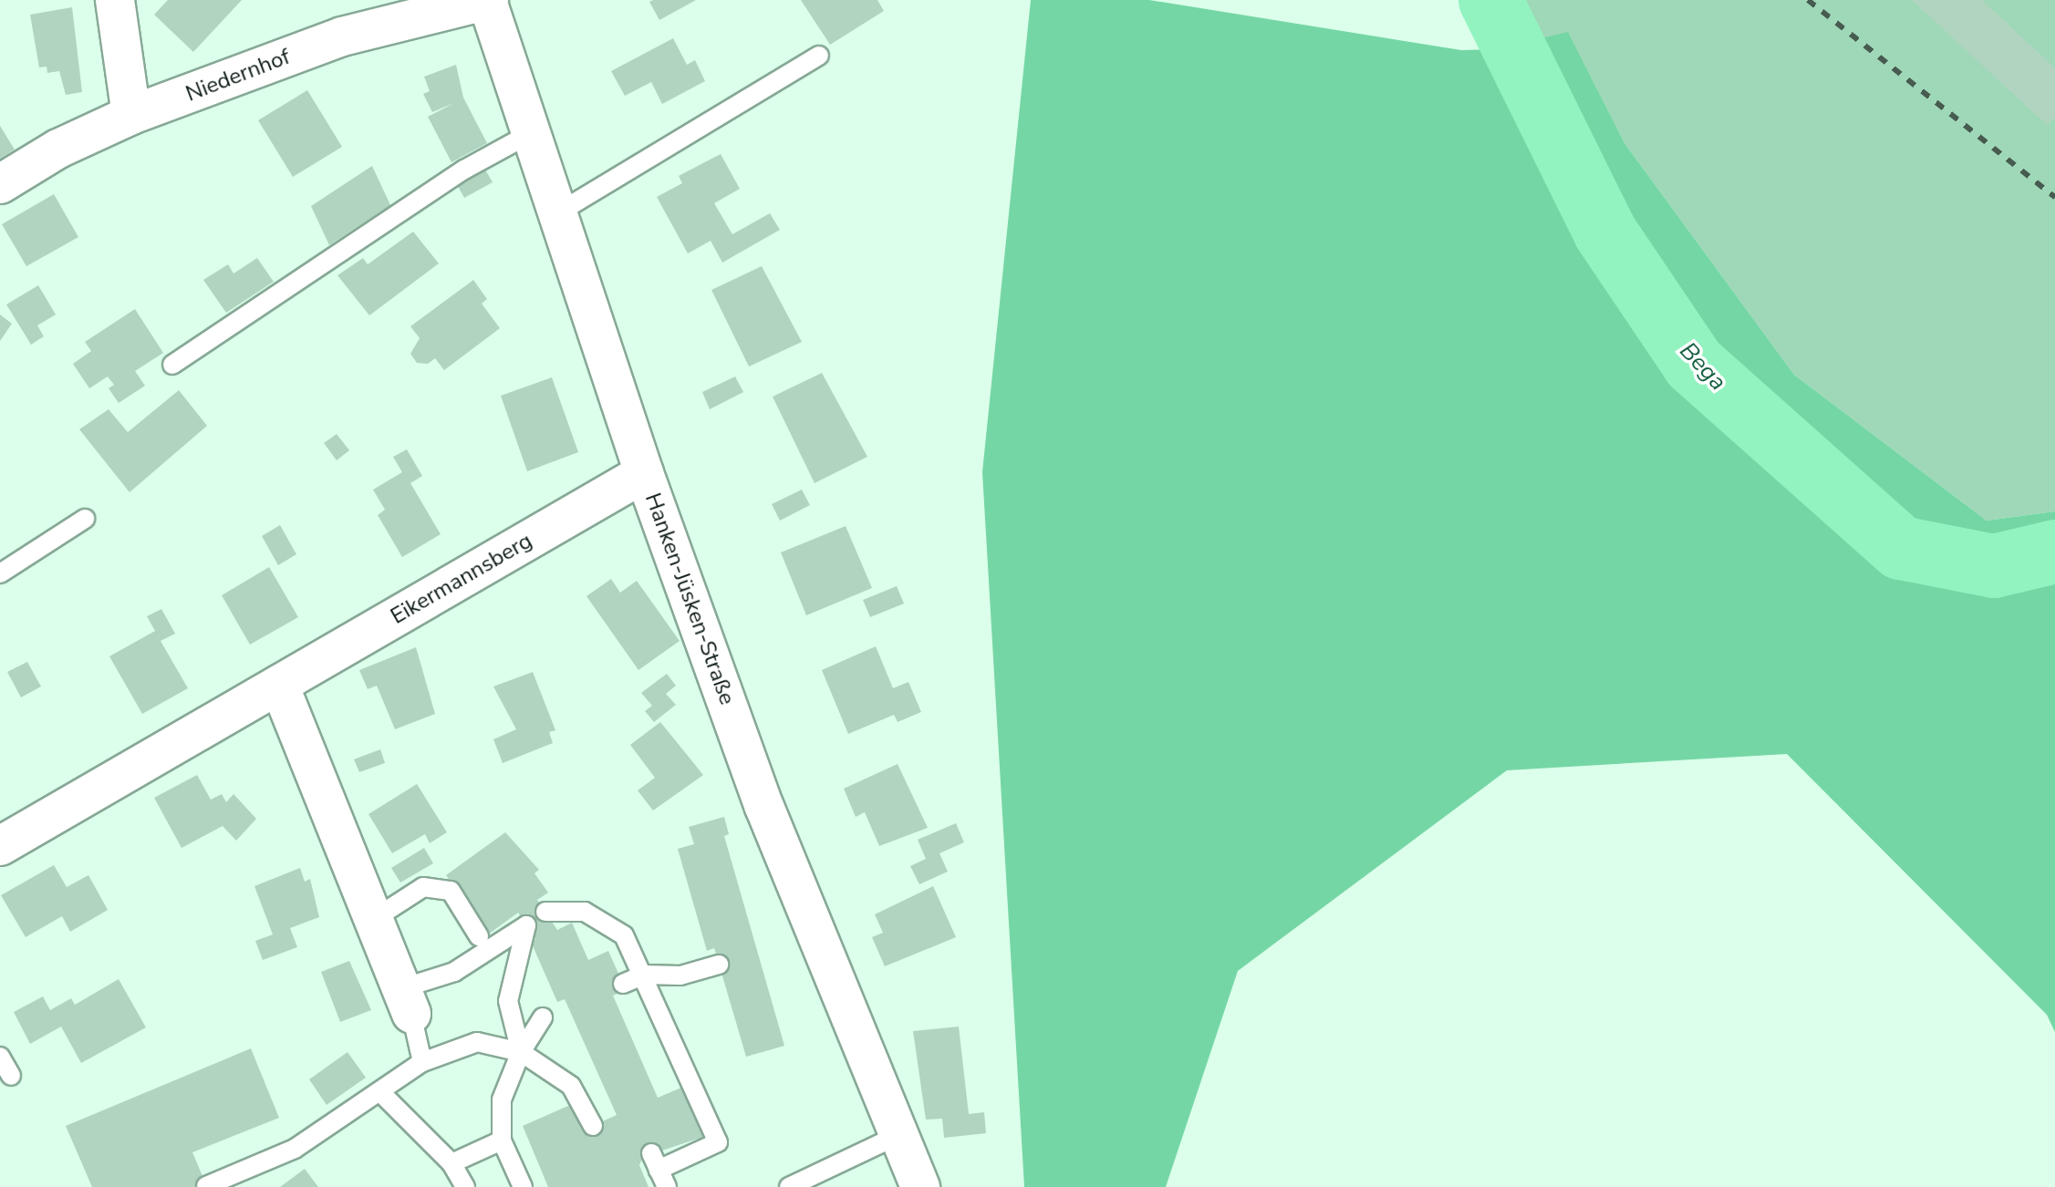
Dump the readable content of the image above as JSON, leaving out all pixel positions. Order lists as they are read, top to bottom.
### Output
{
  "streets": {
    "street": ["Niedernhof", "Eikermannsberg", "Hanken-Jüsken-Straße"]
  },
  "crossings": [
    ["Niedernhof", "Hanken-Jüsken-Straße"],
    ["Eikermannsberg", "Hanken-Jüsken-Straße"]
  ],
  "water": ["Bega"]
}
